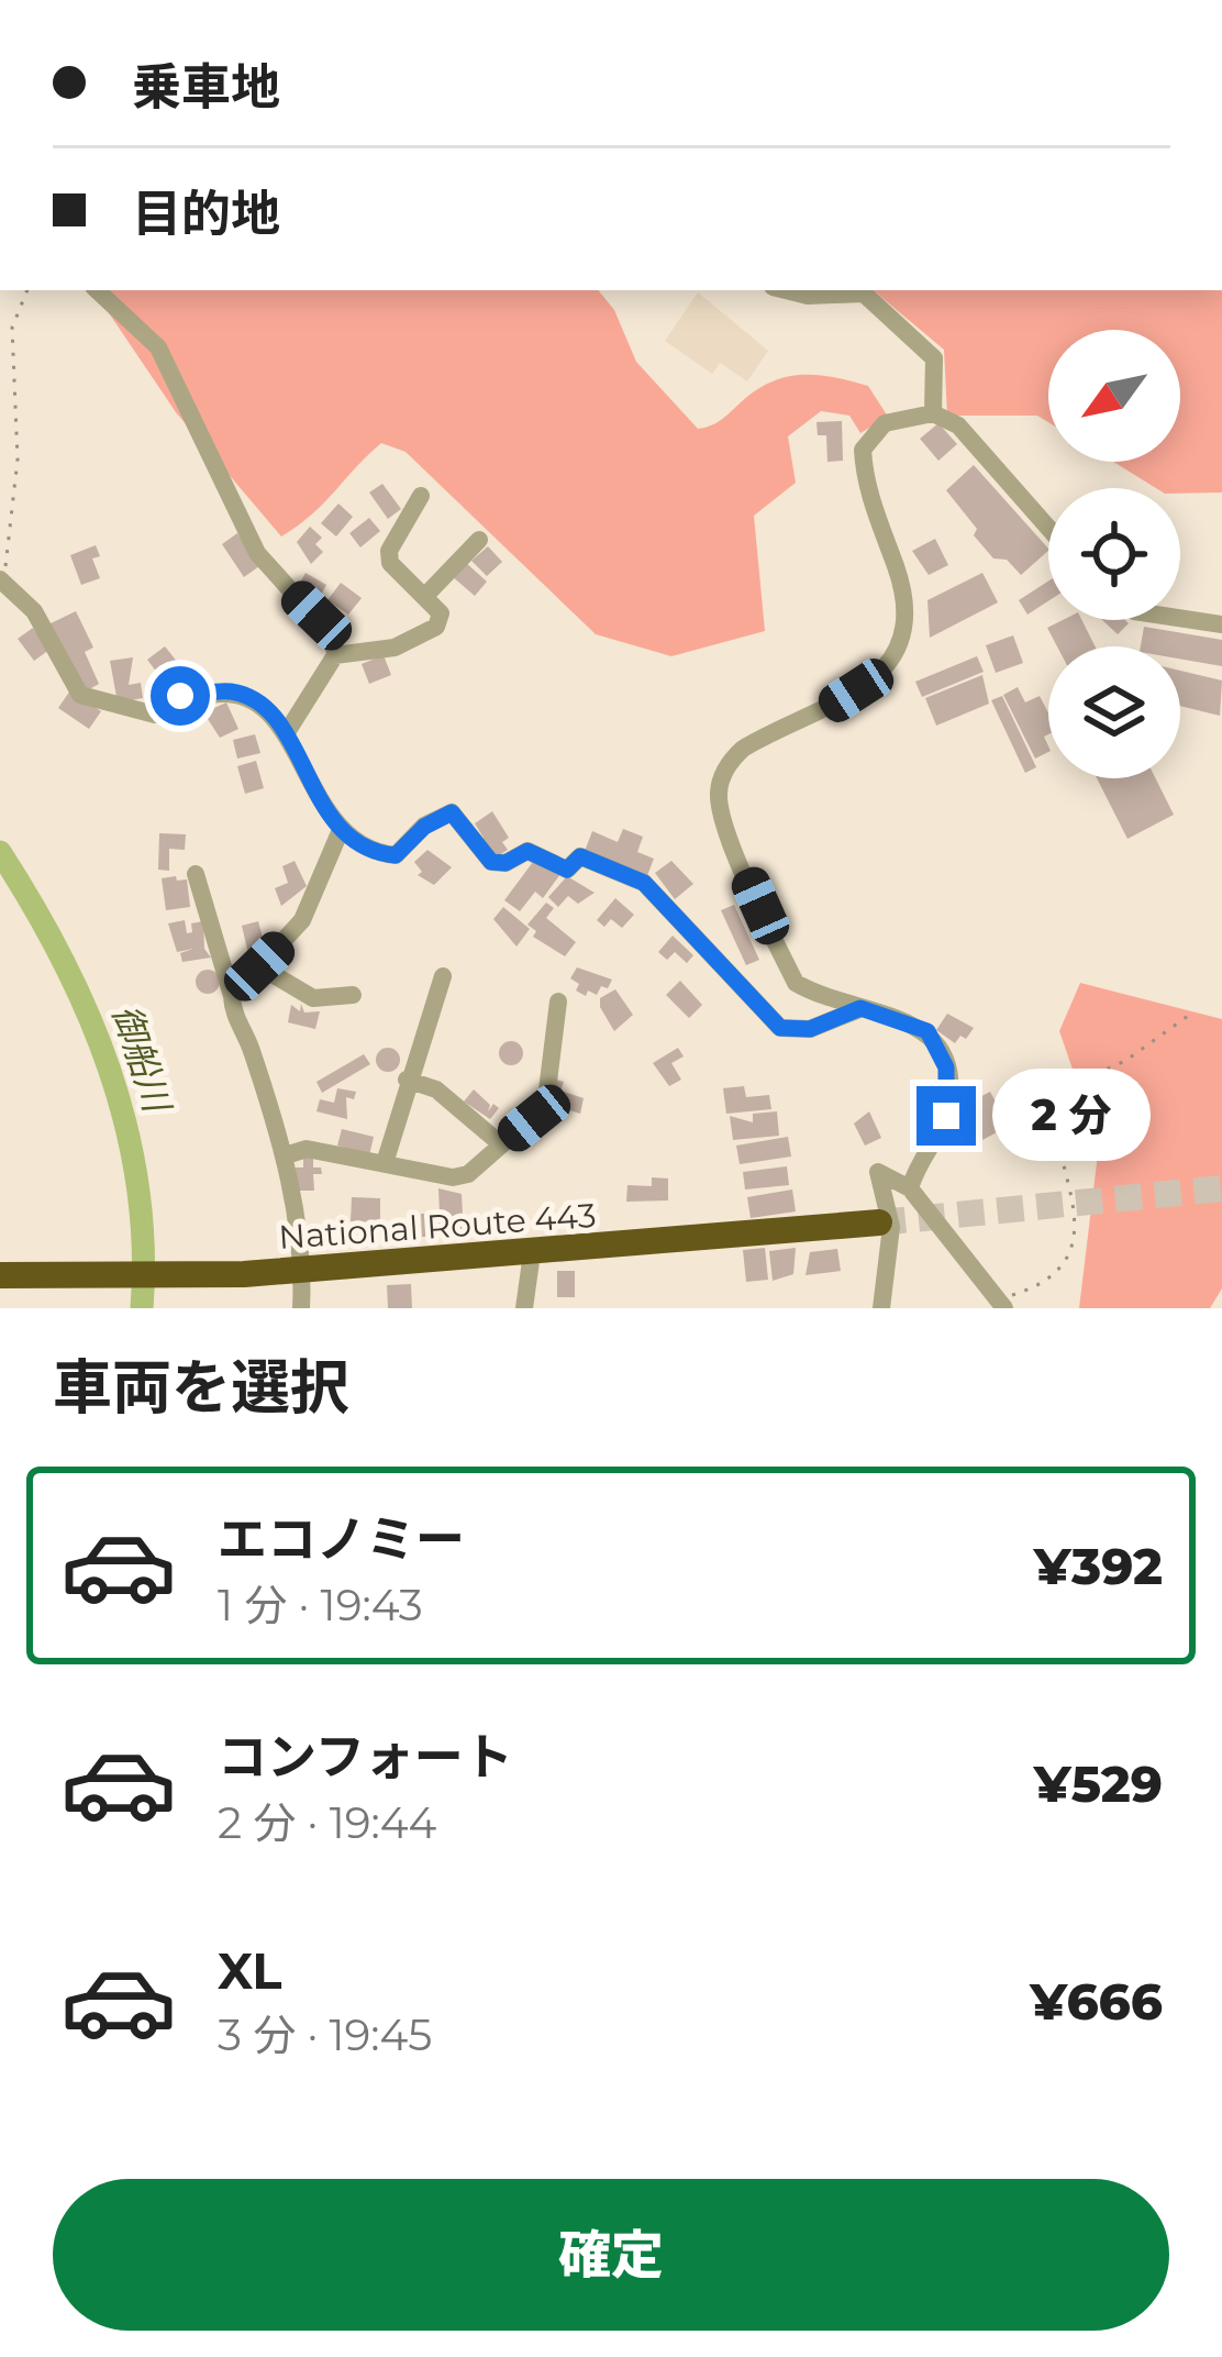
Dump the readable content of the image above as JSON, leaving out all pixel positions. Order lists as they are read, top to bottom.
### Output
{
  "streets": {
    "highway": ["National Route 443"]
  },
  "water": ["御船川"],
  "north": "bottom left",
  "page": {
    "banner": ["乗車地", "目的地"],
    "bubble": "2 分",
    "heading": "車両を選択",
    "list": [
      {
        "name": "エコノミー",
        "note": "1 分 · 19:43",
        "value": "¥392"
      },
      {
        "name": "コンフォート",
        "note": "2 分 · 19:44",
        "value": "¥529"
      },
      {
        "name": "XL",
        "note": "3 分 · 19:45",
        "value": "¥666"
      }
    ],
    "buttons": "確定"
  }
}
